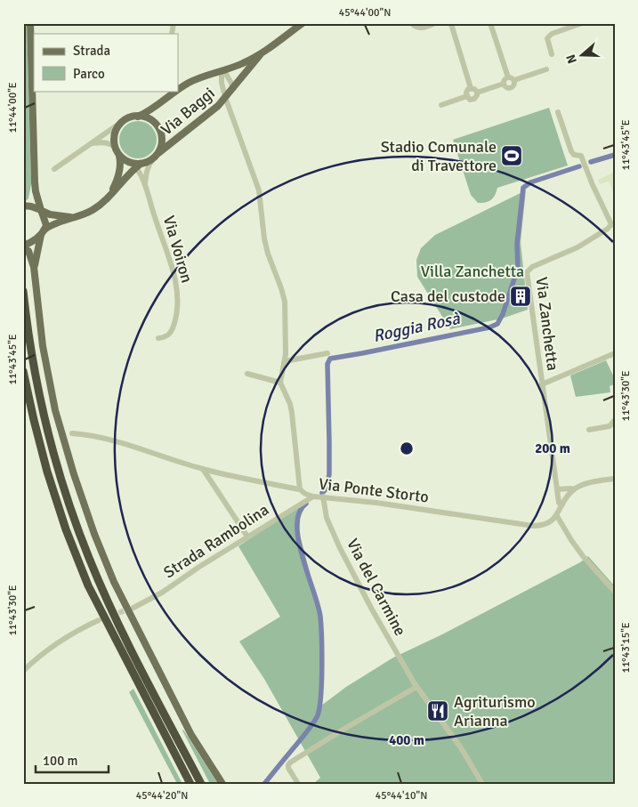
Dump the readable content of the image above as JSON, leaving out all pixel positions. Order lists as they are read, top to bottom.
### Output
{
  "streets": {
    "main road": ["Via Baggi"],
    "street": [
      "Via Voiron",
      "Via Zanchetta",
      "Via Ponte Storto",
      "Strada Rambolina",
      "Via del Carmine"
    ]
  },
  "crossings": [
    ["Via Baggi", "Via Voiron"],
    ["Via Ponte Storto", "Strada Rambolina"],
    ["Via Ponte Storto", "Via del Carmine"]
  ],
  "water": ["Roggia Rosà"],
  "parks": ["Villa Zanchetta"],
  "places": {
    "sports": ["Stadio Comunale di Travettore"],
    "building": ["Casa del custode"],
    "restaurant": ["Agriturismo Arianna"]
  },
  "legend": ["Strada", "Parco"],
  "scale_bar": "100 m",
  "north": "left",
  "coordinates": [
    "45°44'00\"N",
    "11°44'00\"E",
    "11°43'45\"E",
    "11°43'30\"E",
    "11°43'15\"E",
    "45°44'20\"N",
    "45°44'10\"N"
  ],
  "rings": ["200 m", "400 m"]
}
